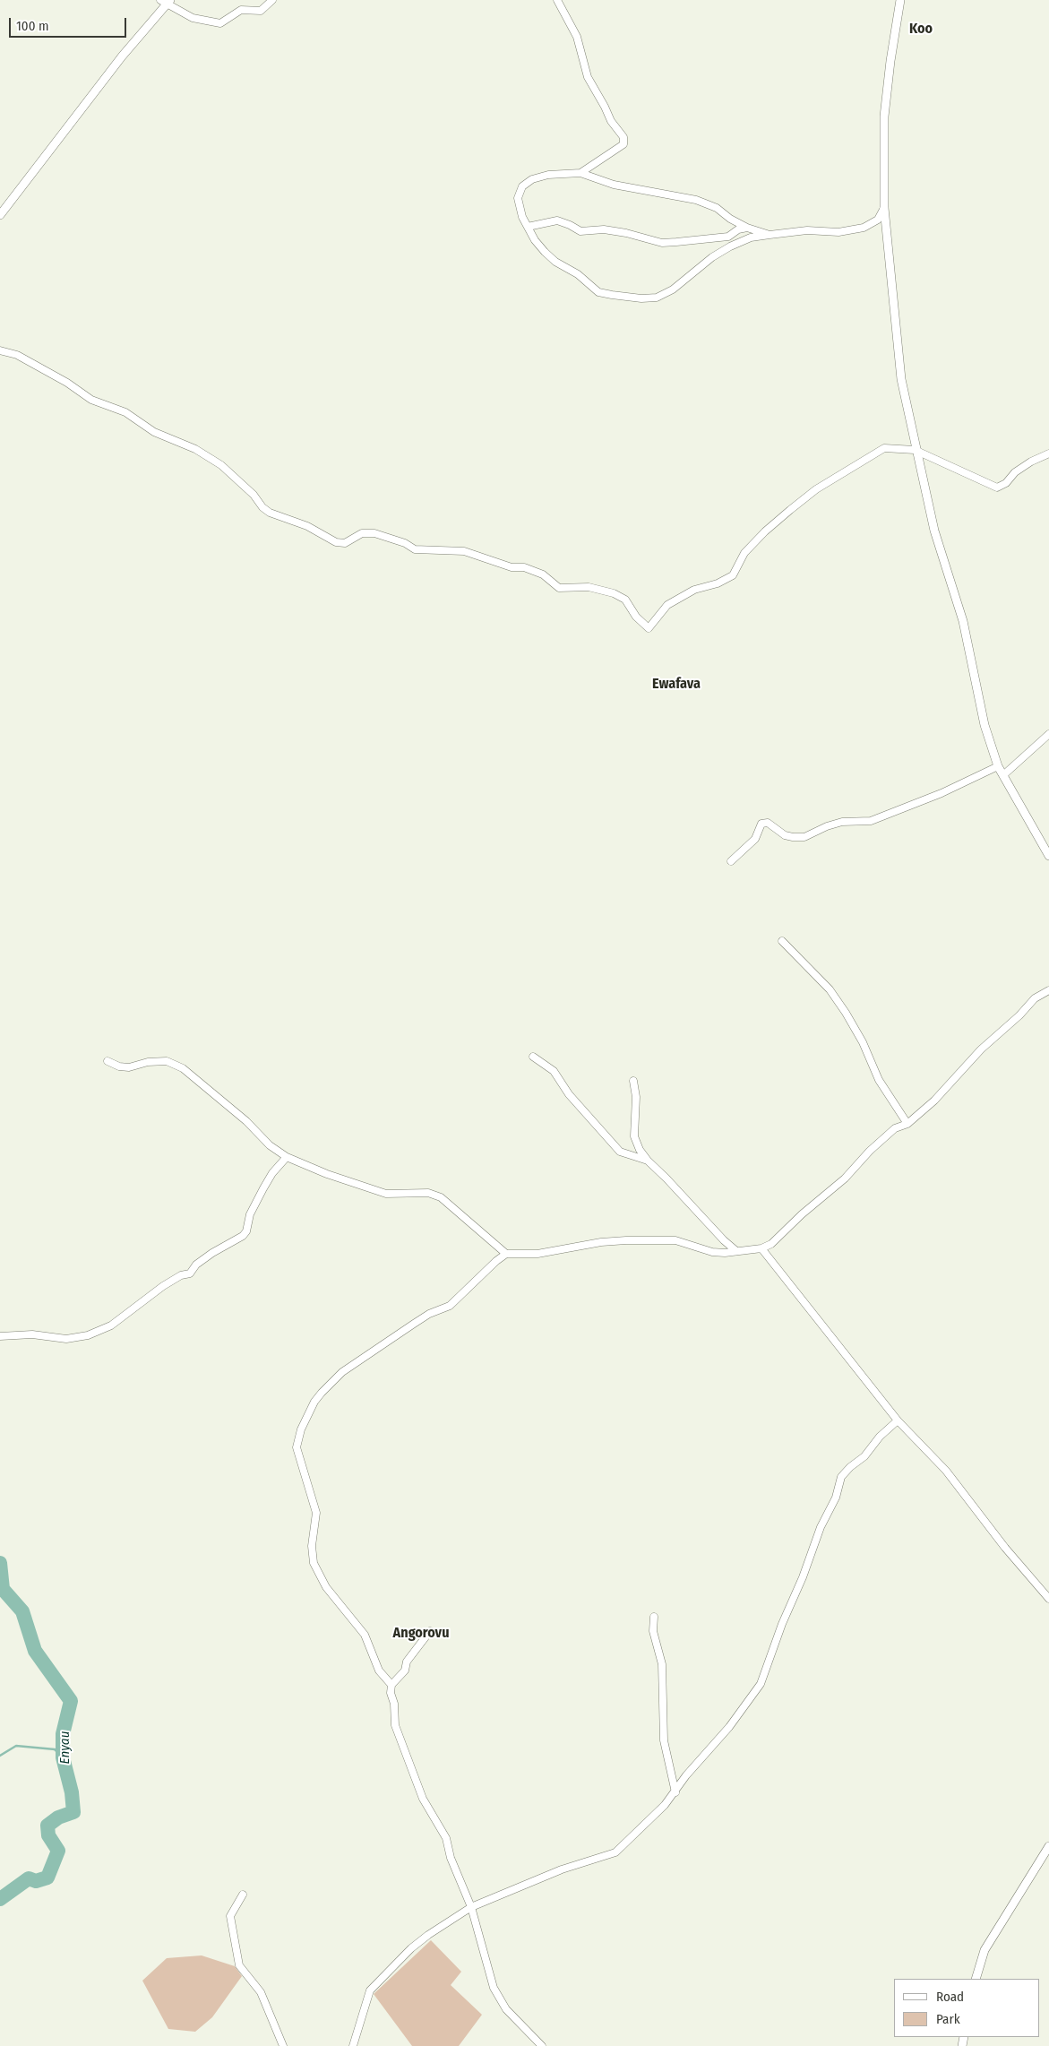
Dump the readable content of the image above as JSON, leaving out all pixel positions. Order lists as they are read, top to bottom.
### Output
{
  "districts": ["Koo", "Ewafava", "Angorovu"],
  "water": ["Enyau"],
  "legend": ["Road", "Park"],
  "scale_bar": "100 m"
}
